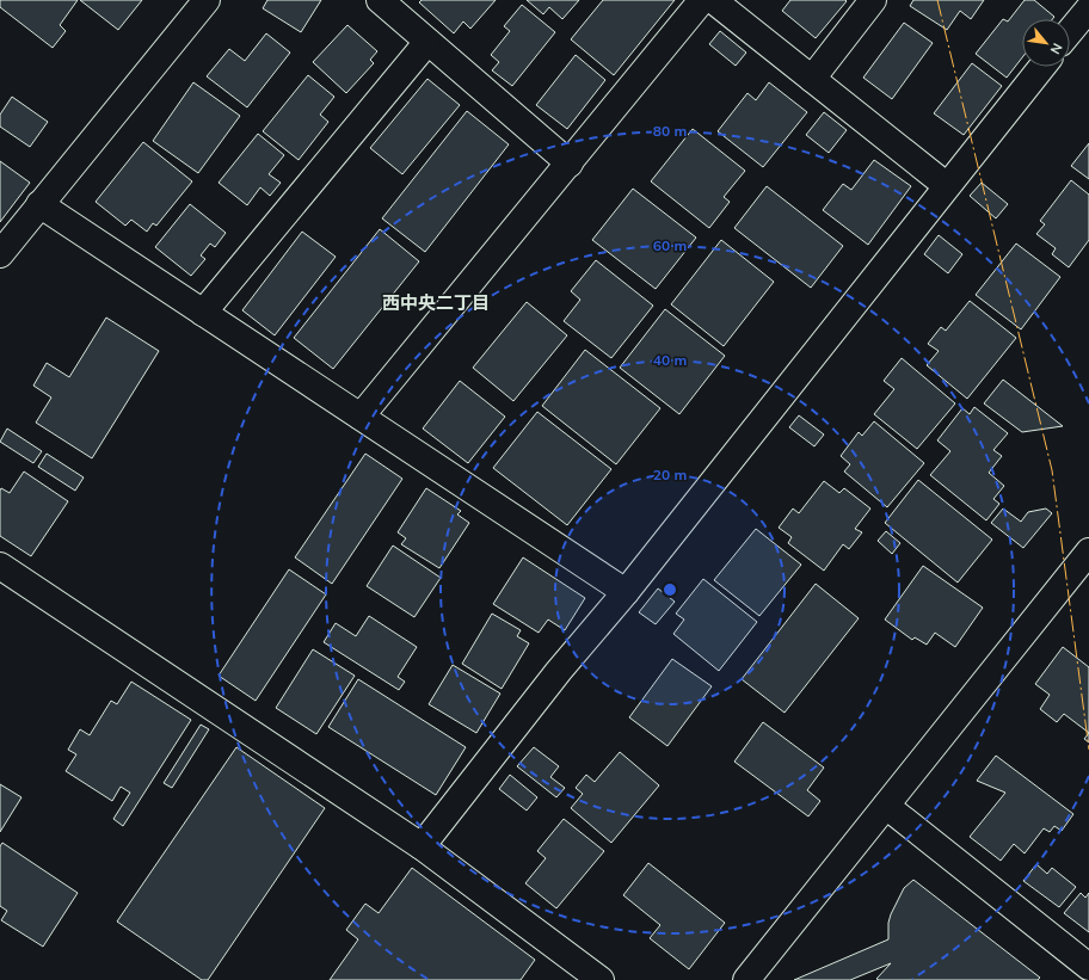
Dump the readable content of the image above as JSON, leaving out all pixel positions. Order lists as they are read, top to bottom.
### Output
{
  "districts": ["西中央二丁目"],
  "north": "bottom right",
  "rings": [
    "80 m",
    "60 m",
    "40 m",
    "20 m"
  ]
}
